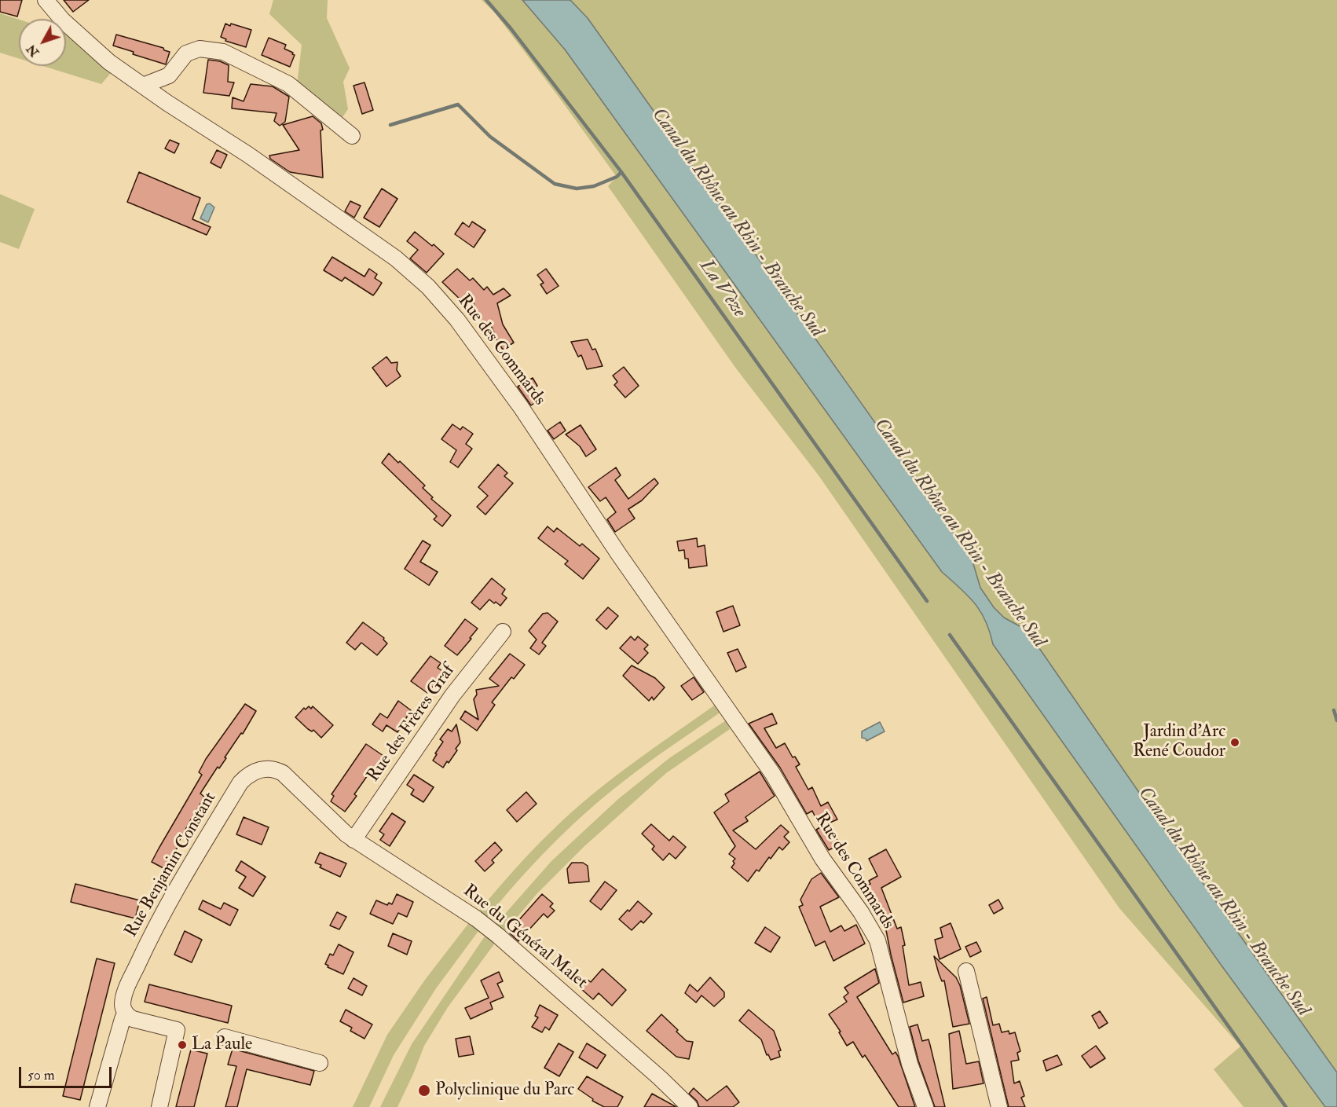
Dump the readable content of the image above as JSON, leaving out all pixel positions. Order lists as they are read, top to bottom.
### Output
{
  "streets": {
    "street": [
      "Rue des Commards",
      "Rue des Frères Graf",
      "Rue Benjamin Constant",
      "Rue du Général Malet"
    ]
  },
  "crossings": [
    ["Rue des Frères Graf", "Rue du Général Malet"],
    ["Rue Benjamin Constant", "Rue du Général Malet"]
  ],
  "water": ["Canal du Rhône au Rhin - Branche Sud", "La Vèze"],
  "places": ["Jardin d'Arc René Coudor", "La Paule", "Polyclinique du Parc"],
  "scale_bar": "50 m",
  "north": "bottom left"
}
